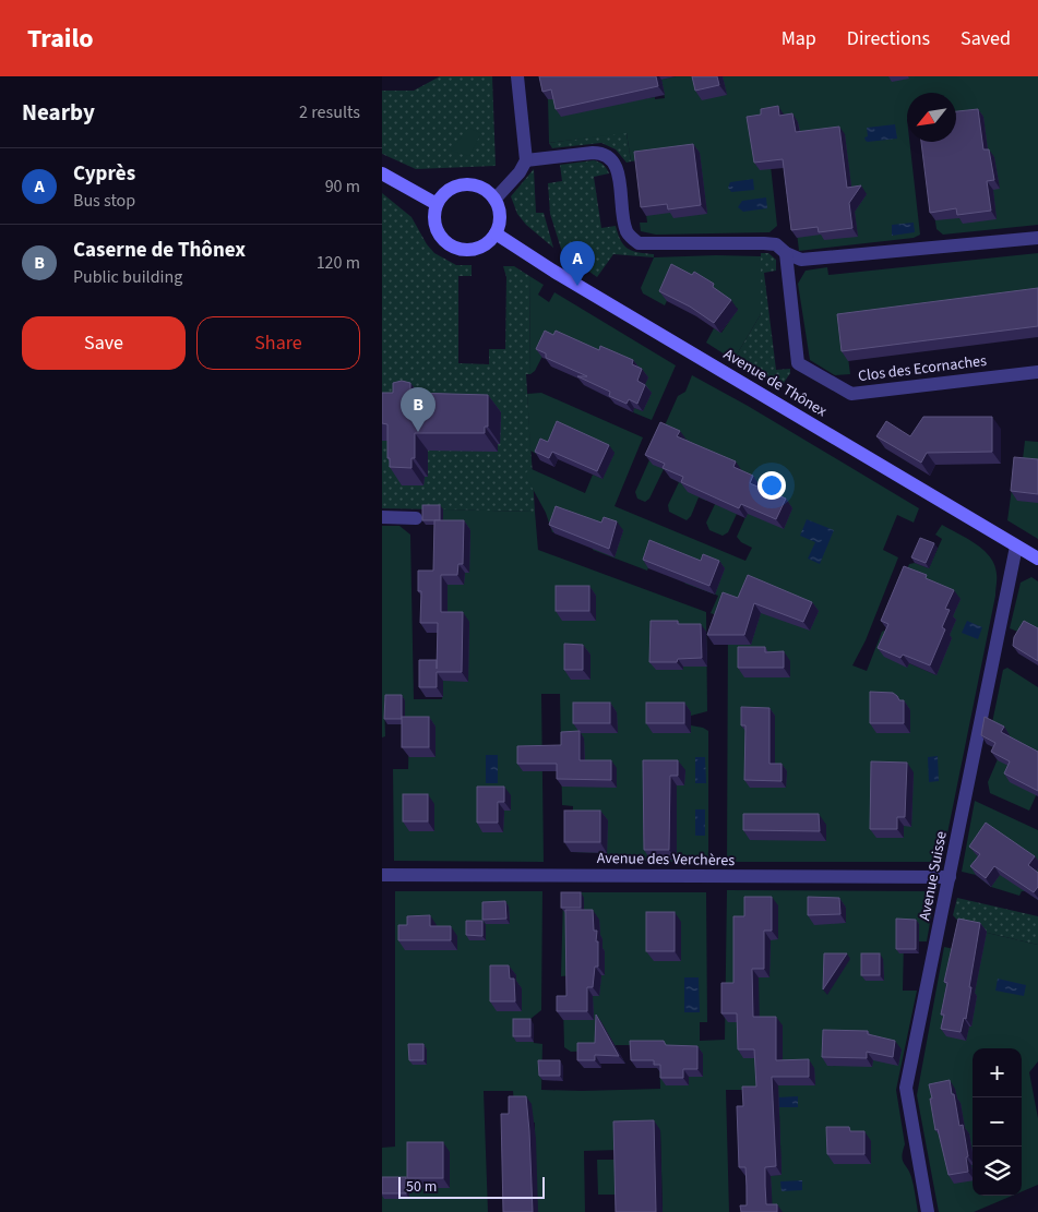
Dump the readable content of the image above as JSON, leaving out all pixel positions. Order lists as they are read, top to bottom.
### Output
{
  "streets": {
    "main road": ["Avenue de Thônex"],
    "street": ["Clos des Ecornaches", "Avenue des Verchères", "Avenue Suisse"]
  },
  "crossings": [
    ["Avenue de Thônex", "Avenue Suisse"],
    ["Avenue des Verchères", "Avenue Suisse"]
  ],
  "scale_bar": "50 m",
  "north": "bottom left",
  "page": {
    "header": "Trailo",
    "nav": ["Map", "Directions", "Saved"],
    "heading": ["Nearby", "2 results"],
    "list": [
      {
        "mark": "A",
        "name": "Cyprès",
        "note": "Bus stop",
        "value": "90 m"
      },
      {
        "mark": "B",
        "name": "Caserne de Thônex",
        "note": "Public building",
        "value": "120 m"
      }
    ],
    "pins": ["A", "B"],
    "buttons": ["Save", "Share"],
    "map_buttons": ["+", "−"],
    "scale": "50 m"
  }
}
